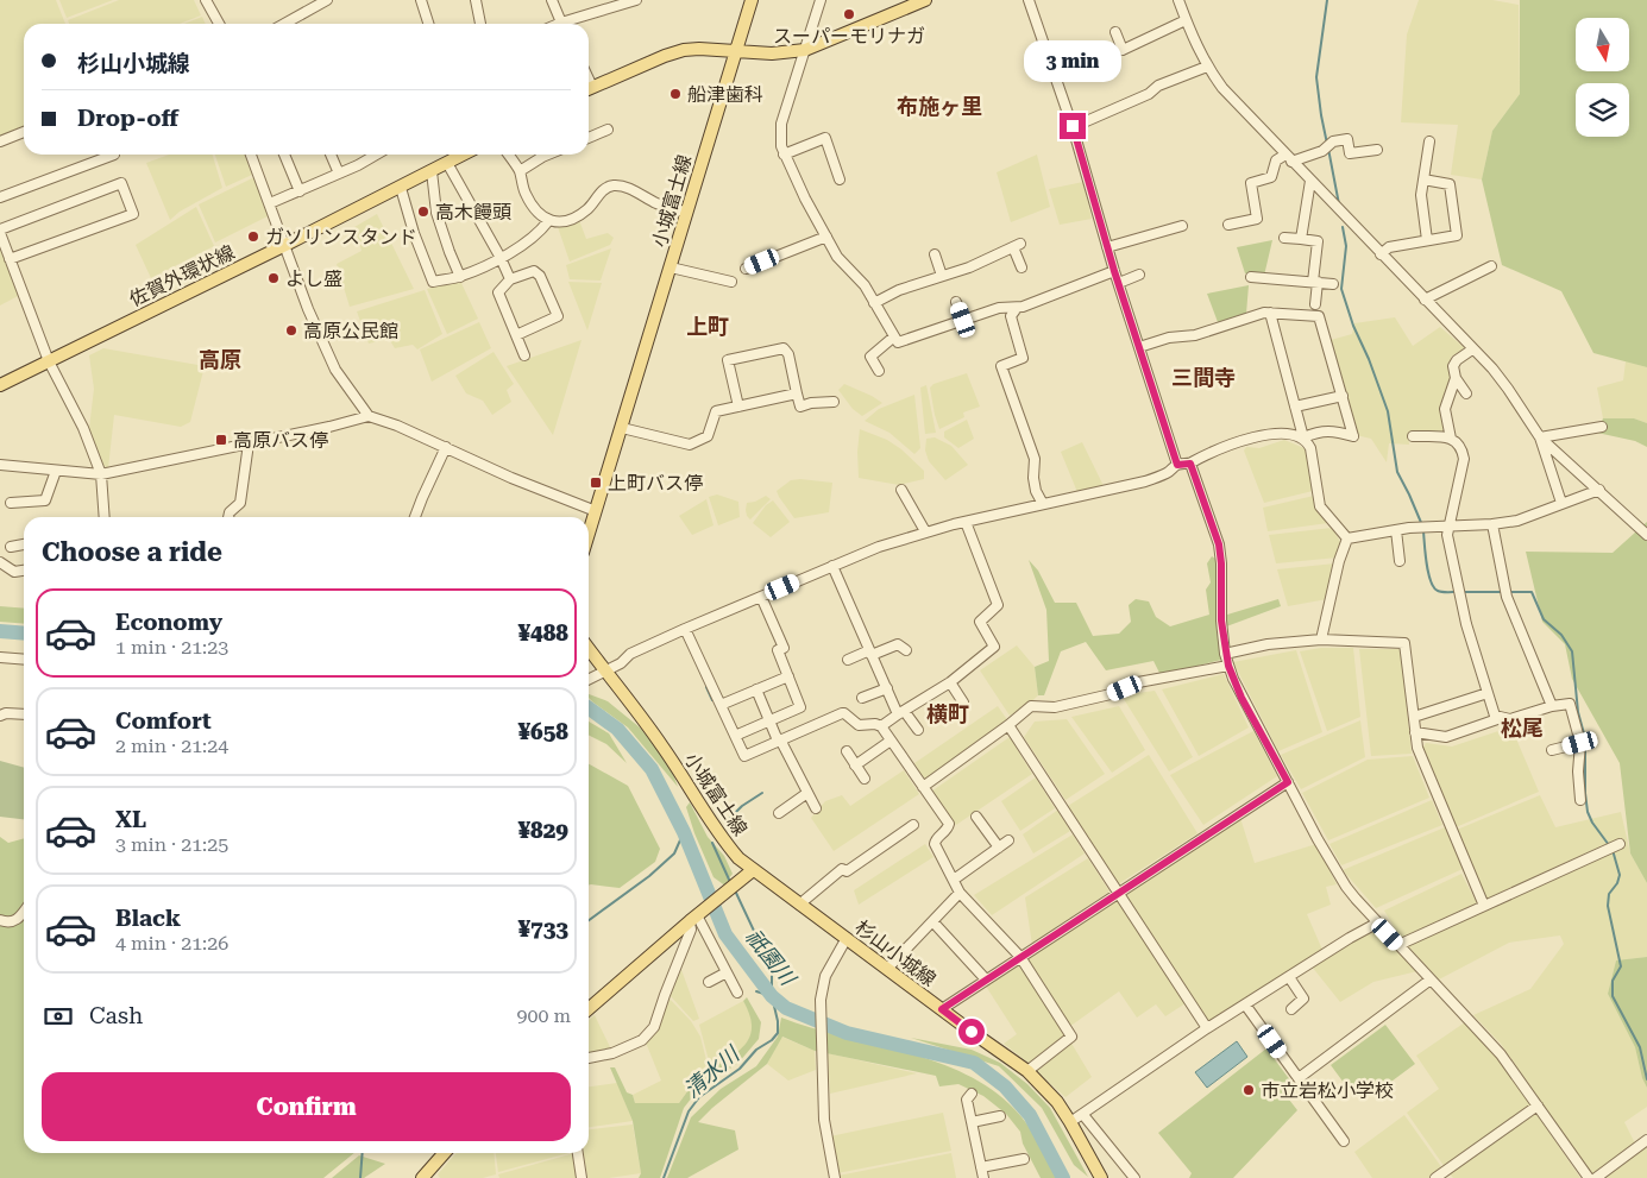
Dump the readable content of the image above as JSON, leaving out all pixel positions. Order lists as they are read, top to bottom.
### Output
{
  "streets": {
    "main road": ["小城富士線", "佐賀外環状線", "杉山小城線"]
  },
  "crossings": [
    ["小城富士線", "杉山小城線"]
  ],
  "districts": [
    "布施ヶ里",
    "上町",
    "高原",
    "三間寺",
    "横町",
    "松尾"
  ],
  "water": ["祇園川", "清水川"],
  "places": {
    "other": [
      "スーパーモリナガ",
      "船津歯科",
      "高木饅頭",
      "ガソリンスタンド",
      "よし盛",
      "高原公民館",
      "市立岩松小学校"
    ],
    "transit": ["高原バス停", "上町バス停"]
  },
  "north": "bottom",
  "page": {
    "banner": ["杉山小城線", "Drop-off"],
    "bubble": "3 min",
    "heading": "Choose a ride",
    "list": [
      {
        "name": "Economy",
        "note": "1 min · 21:23",
        "value": "¥488"
      },
      {
        "name": "Comfort",
        "note": "2 min · 21:24",
        "value": "¥658"
      },
      {
        "name": "XL",
        "note": "3 min · 21:25",
        "value": "¥829"
      },
      {
        "name": "Black",
        "note": "4 min · 21:26",
        "value": "¥733"
      }
    ],
    "pay": ["Cash", "900 m"],
    "buttons": "Confirm"
  }
}
